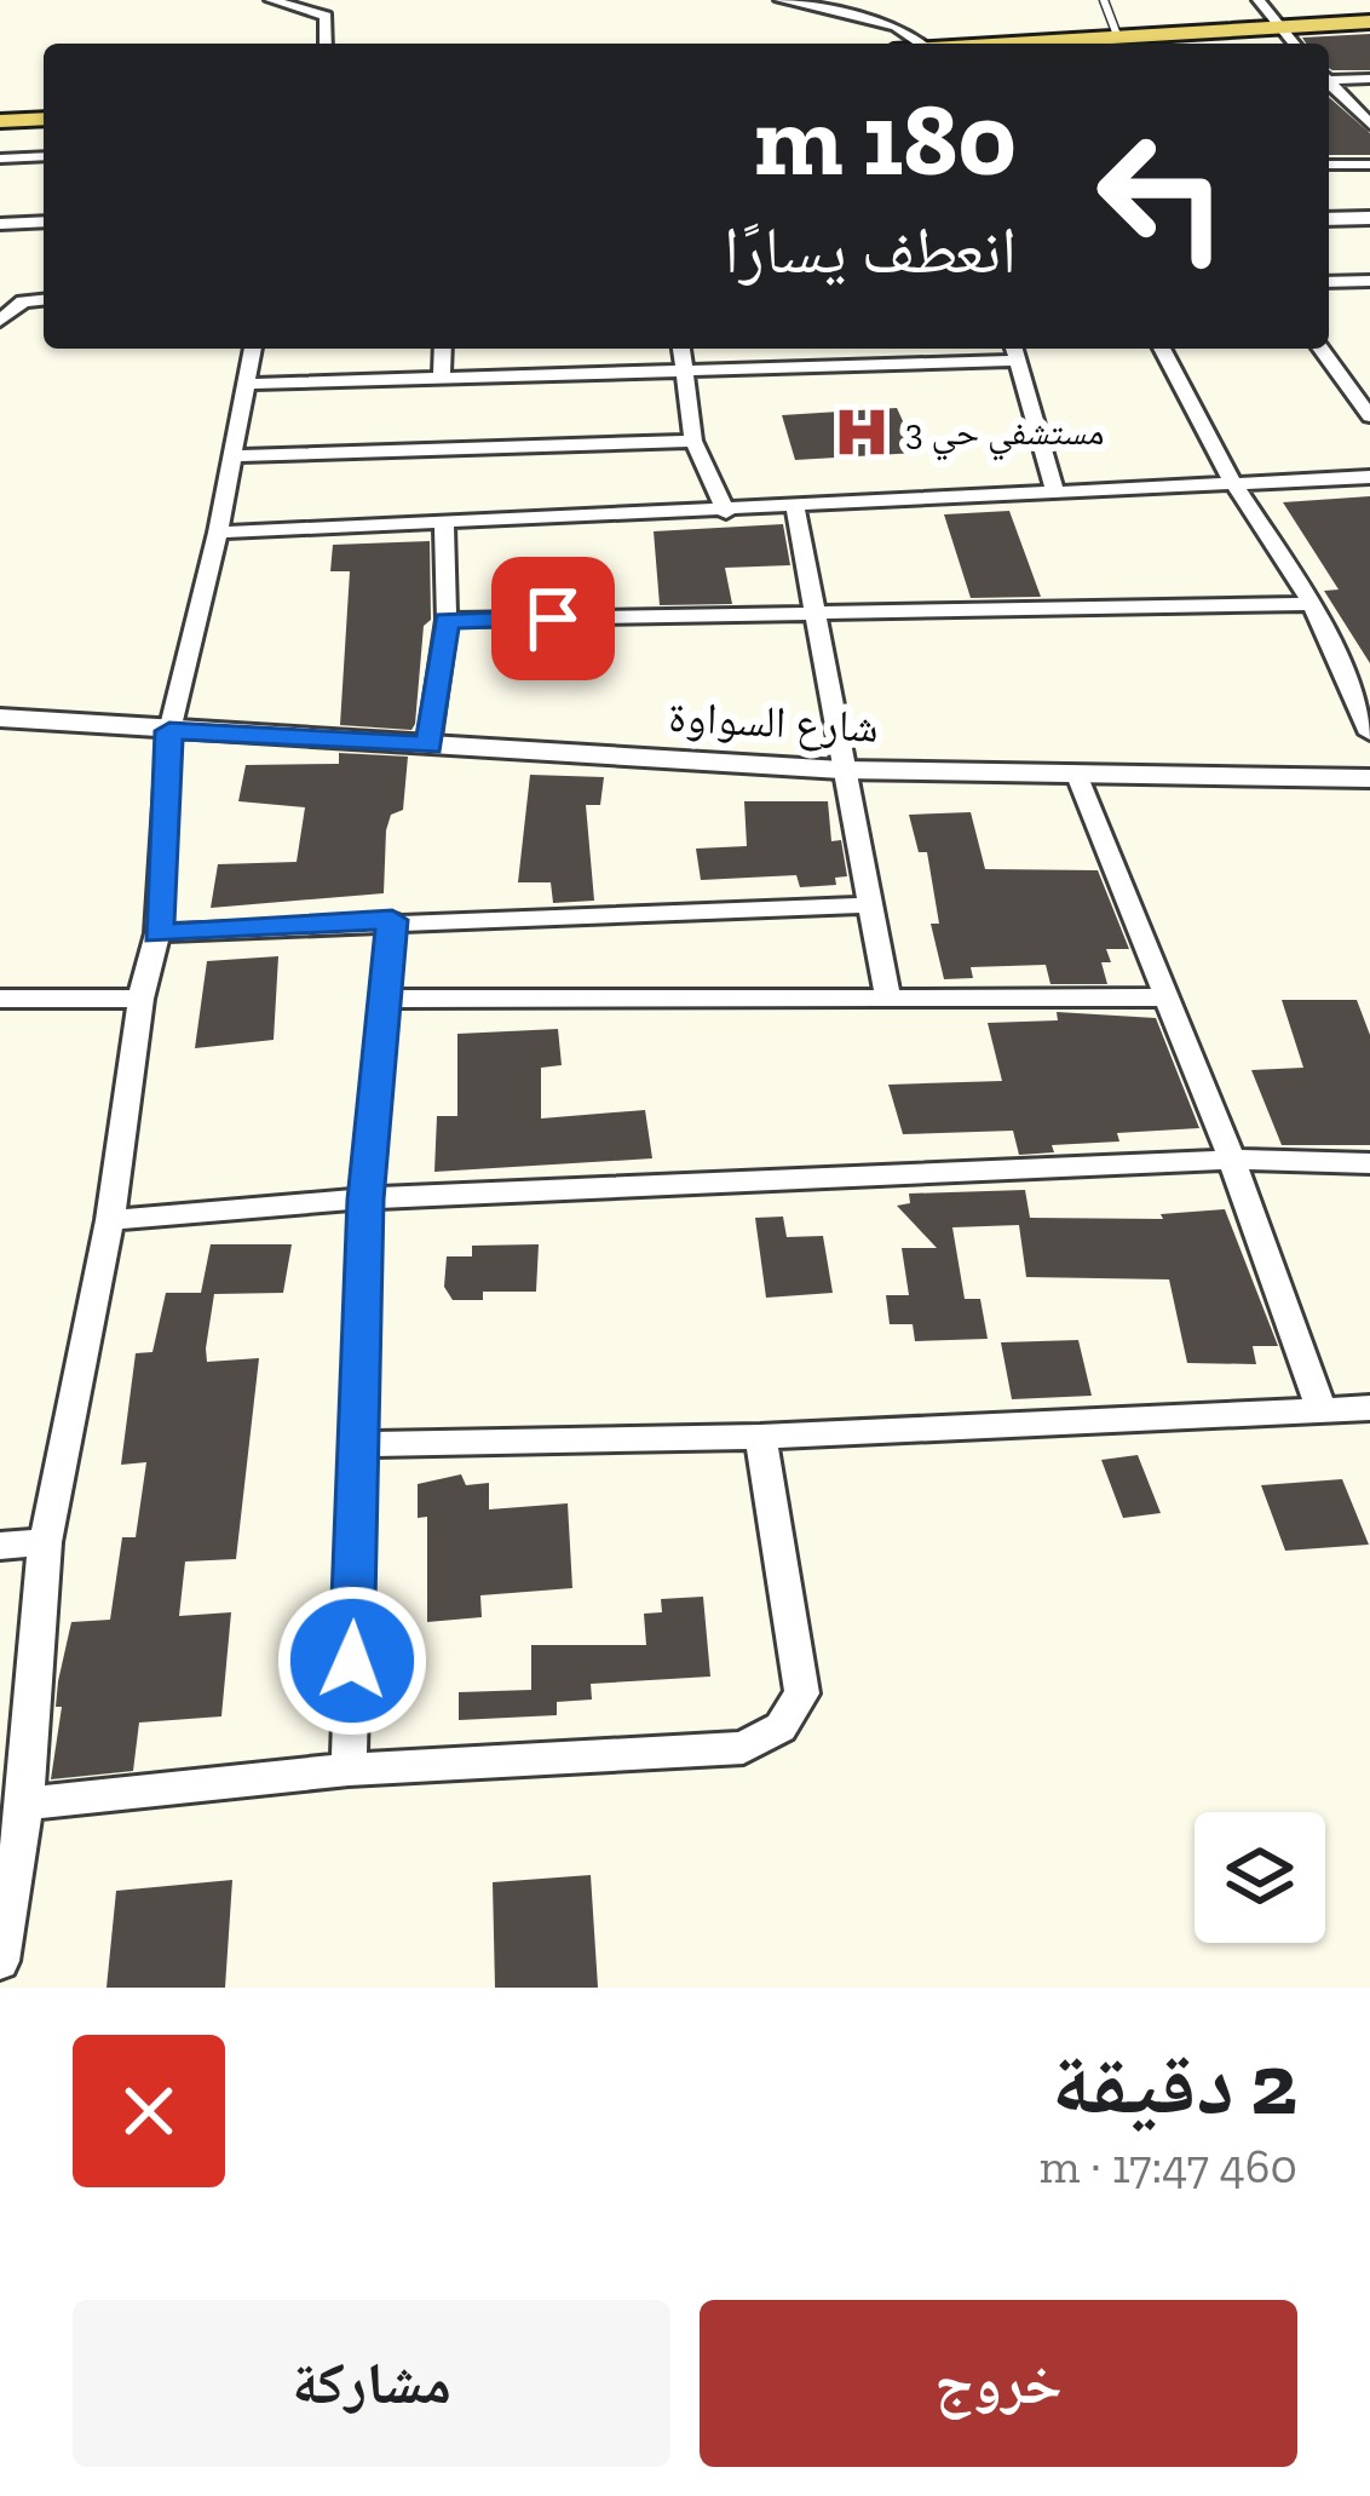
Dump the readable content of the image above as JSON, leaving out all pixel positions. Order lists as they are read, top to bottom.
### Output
{
  "streets": {
    "street": ["شارع السواوة"]
  },
  "places": {
    "hospital": ["مستشفي حي 3"]
  },
  "page": {
    "turn": ["180 m", "انعطف يسارًا"],
    "heading": ["2 دقيقة", "460 m · 17:47"],
    "buttons": ["خروج", "مشاركة"]
  }
}
